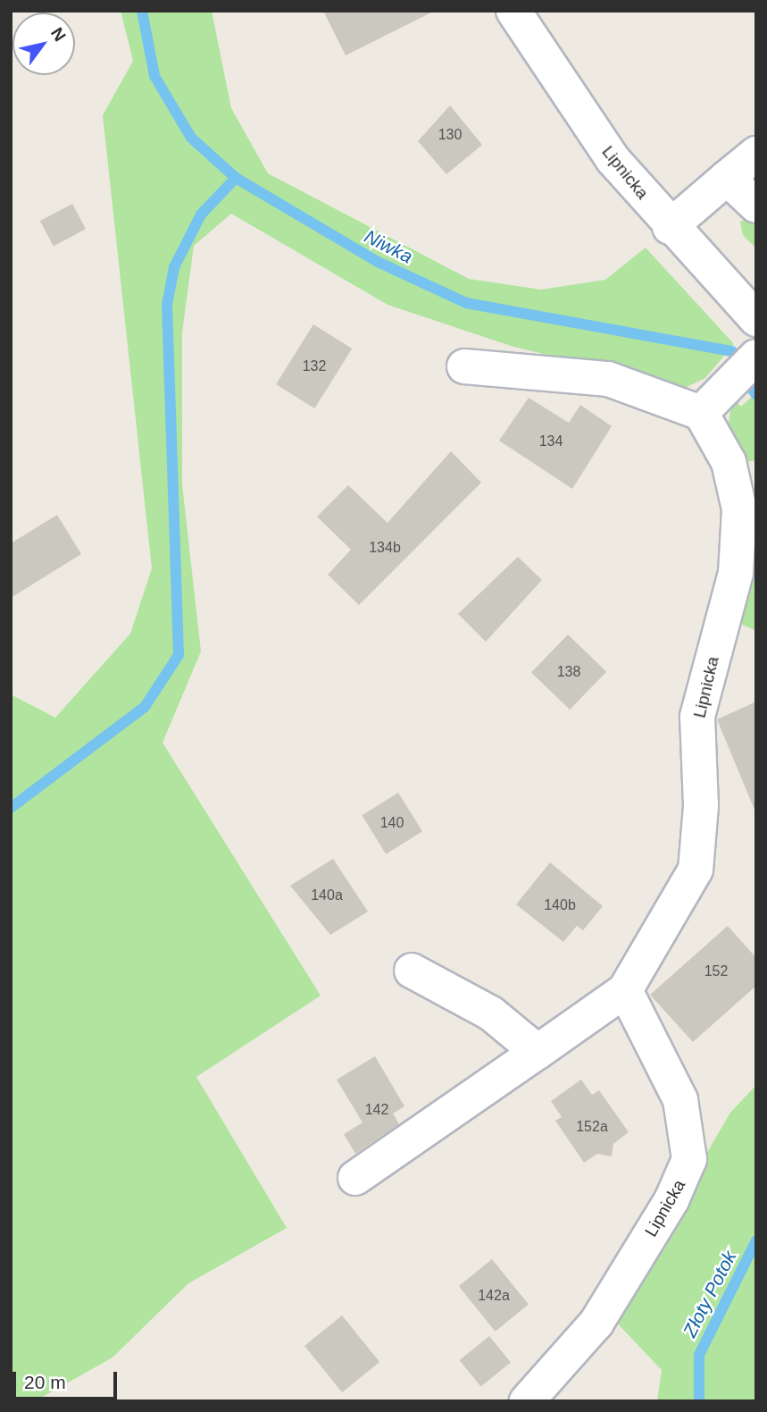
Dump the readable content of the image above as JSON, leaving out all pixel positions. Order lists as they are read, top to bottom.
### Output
{
  "streets": {
    "street": ["Lipnicka"]
  },
  "water": ["Niwka", "Złoty Potok"],
  "house_numbers": [
    "130",
    "132",
    "134",
    "134b",
    "138",
    "140",
    "140a",
    "140b",
    "152",
    "142",
    "152a",
    "142a"
  ],
  "scale_bar": "20 m",
  "north": "top right"
}
